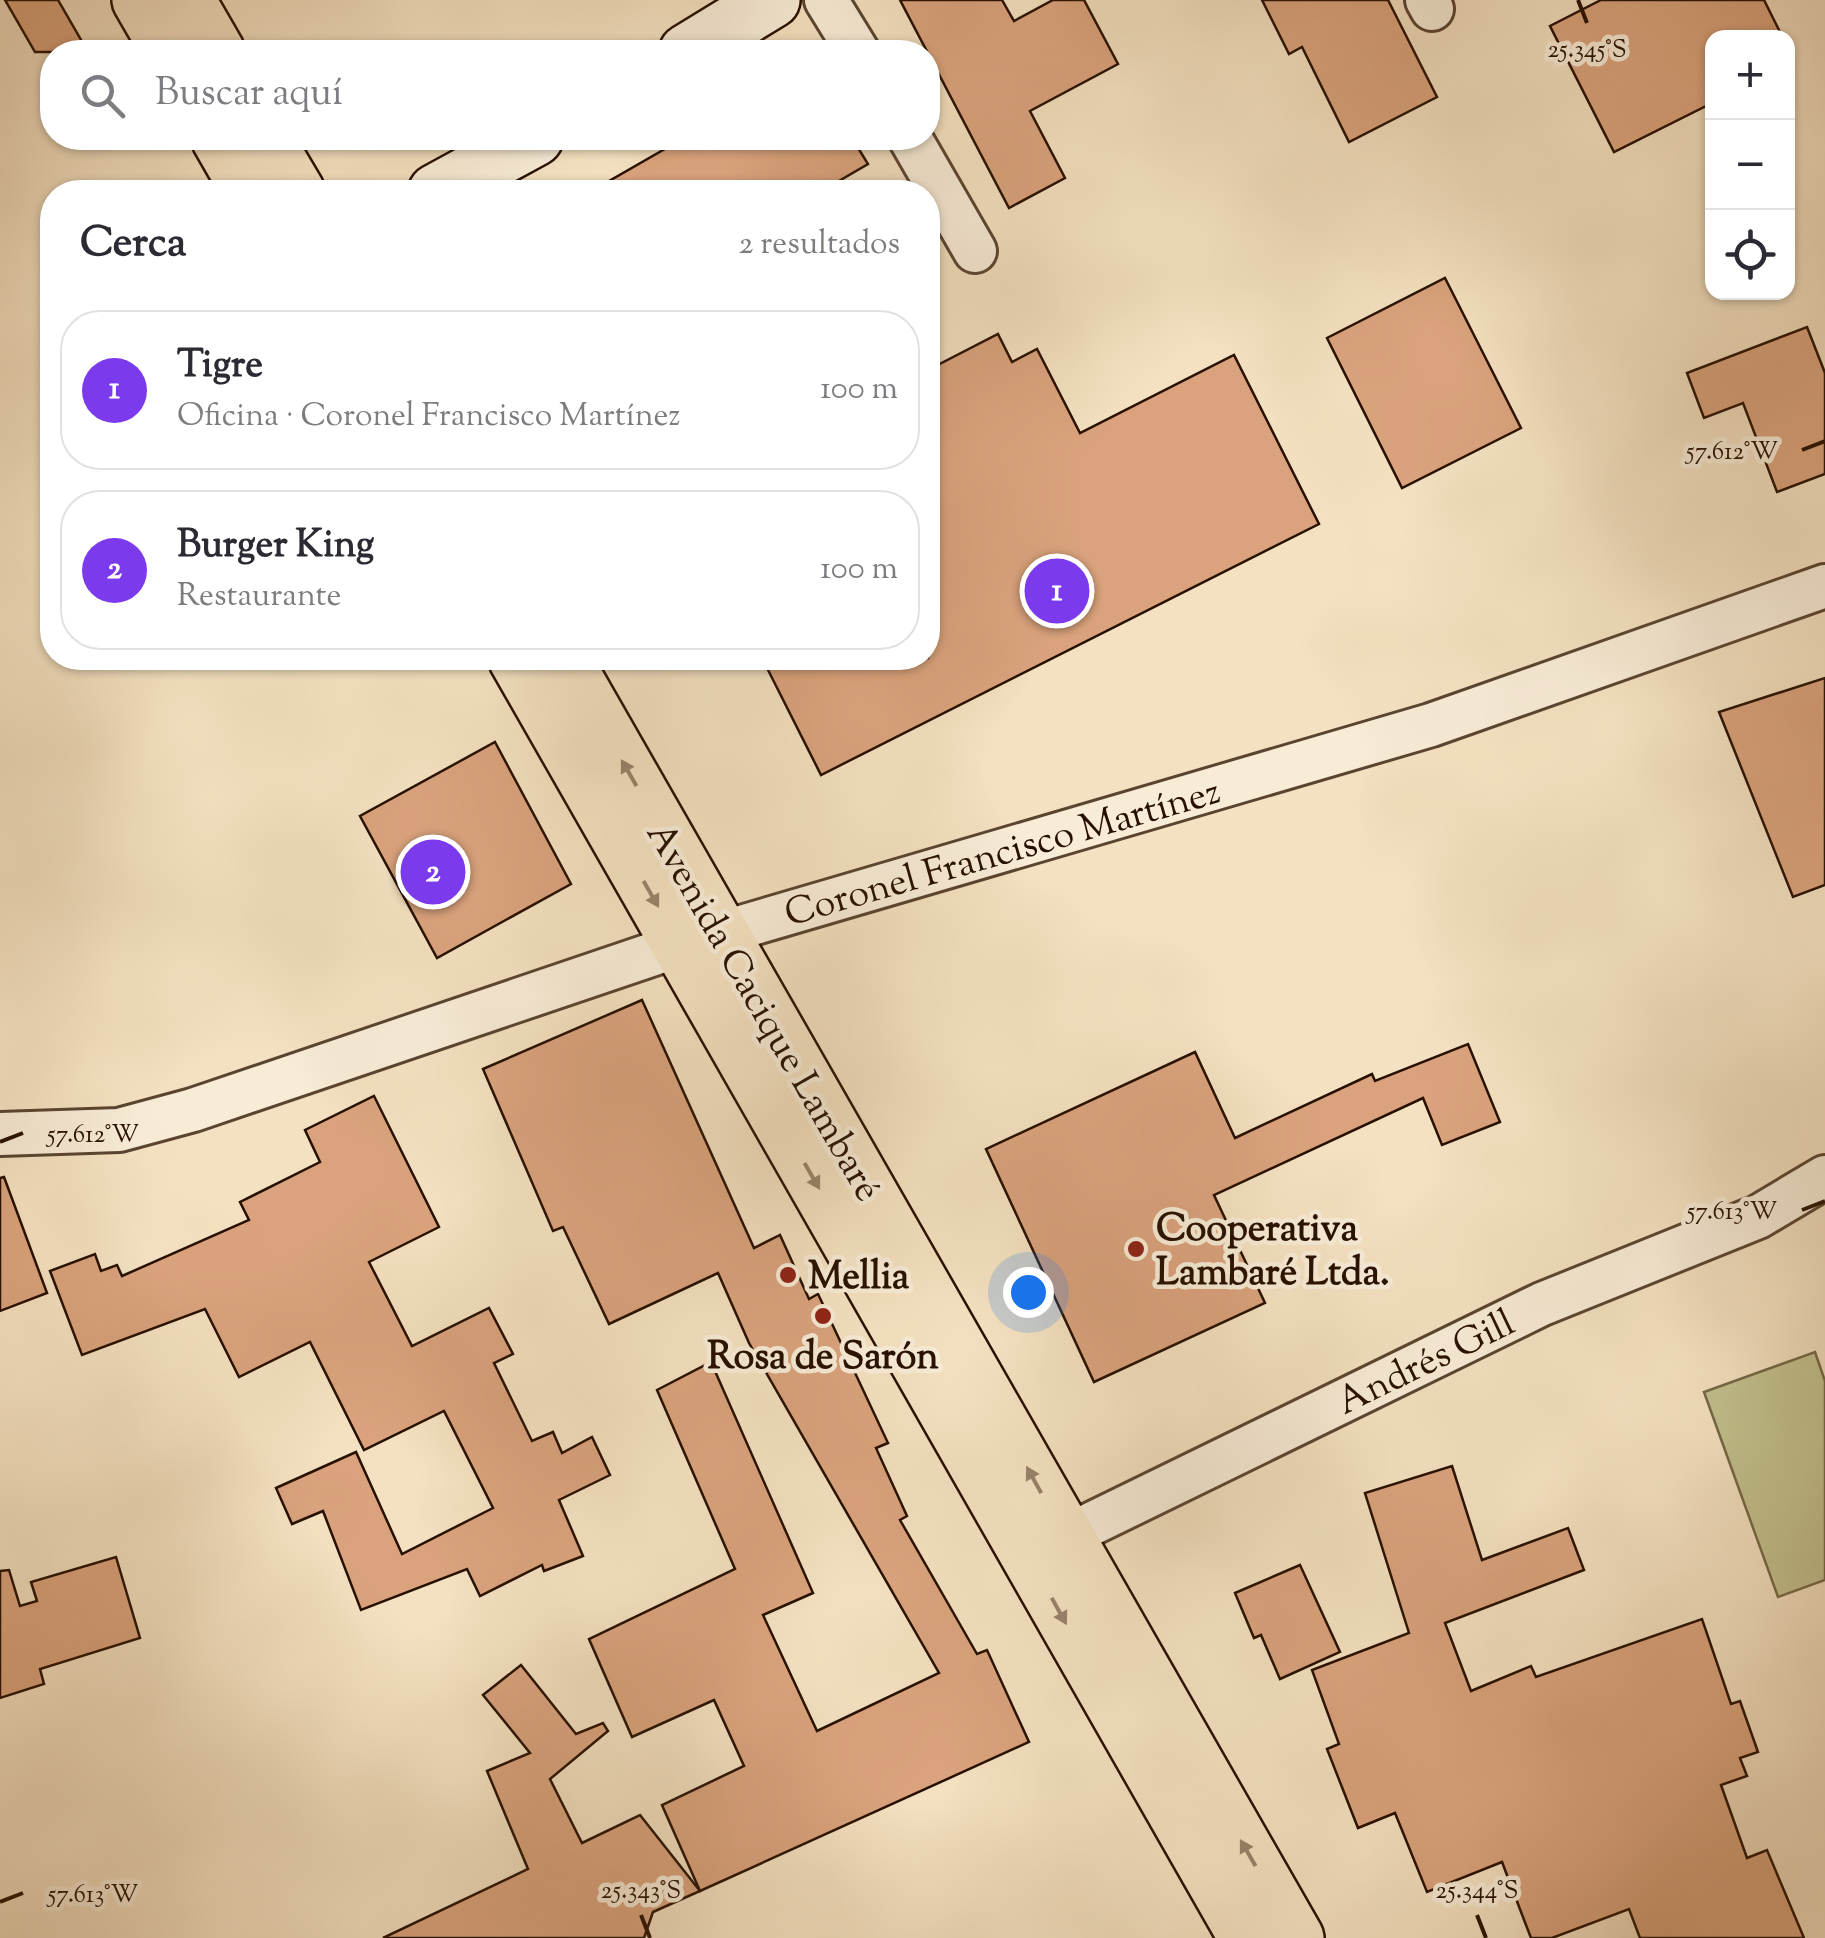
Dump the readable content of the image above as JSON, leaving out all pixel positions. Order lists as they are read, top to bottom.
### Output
{
  "streets": {
    "main road": ["Avenida Cacique Lambaré"],
    "street": ["Coronel Francisco Martínez", "Andrés Gill"]
  },
  "crossings": [
    ["Coronel Francisco Martínez", "Avenida Cacique Lambaré"],
    ["Avenida Cacique Lambaré", "Andrés Gill"]
  ],
  "places": ["Cooperativa Lambaré Ltda.", "Mellia", "Rosa de Sarón"],
  "page": {
    "map_buttons": ["+", "−"],
    "search": "Buscar aquí",
    "heading": ["Cerca", "2 resultados"],
    "list": [
      {
        "mark": "1",
        "name": "Tigre",
        "note": "Oficina · Coronel Francisco Martínez",
        "value": "100 m"
      },
      {
        "mark": "2",
        "name": "Burger King",
        "note": "Restaurante",
        "value": "100 m"
      }
    ],
    "pins": ["1", "2"]
  },
  "coordinates": [
    "25.345°S",
    "57.612°W",
    "57.613°W",
    "25.343°S",
    "25.344°S"
  ]
}
